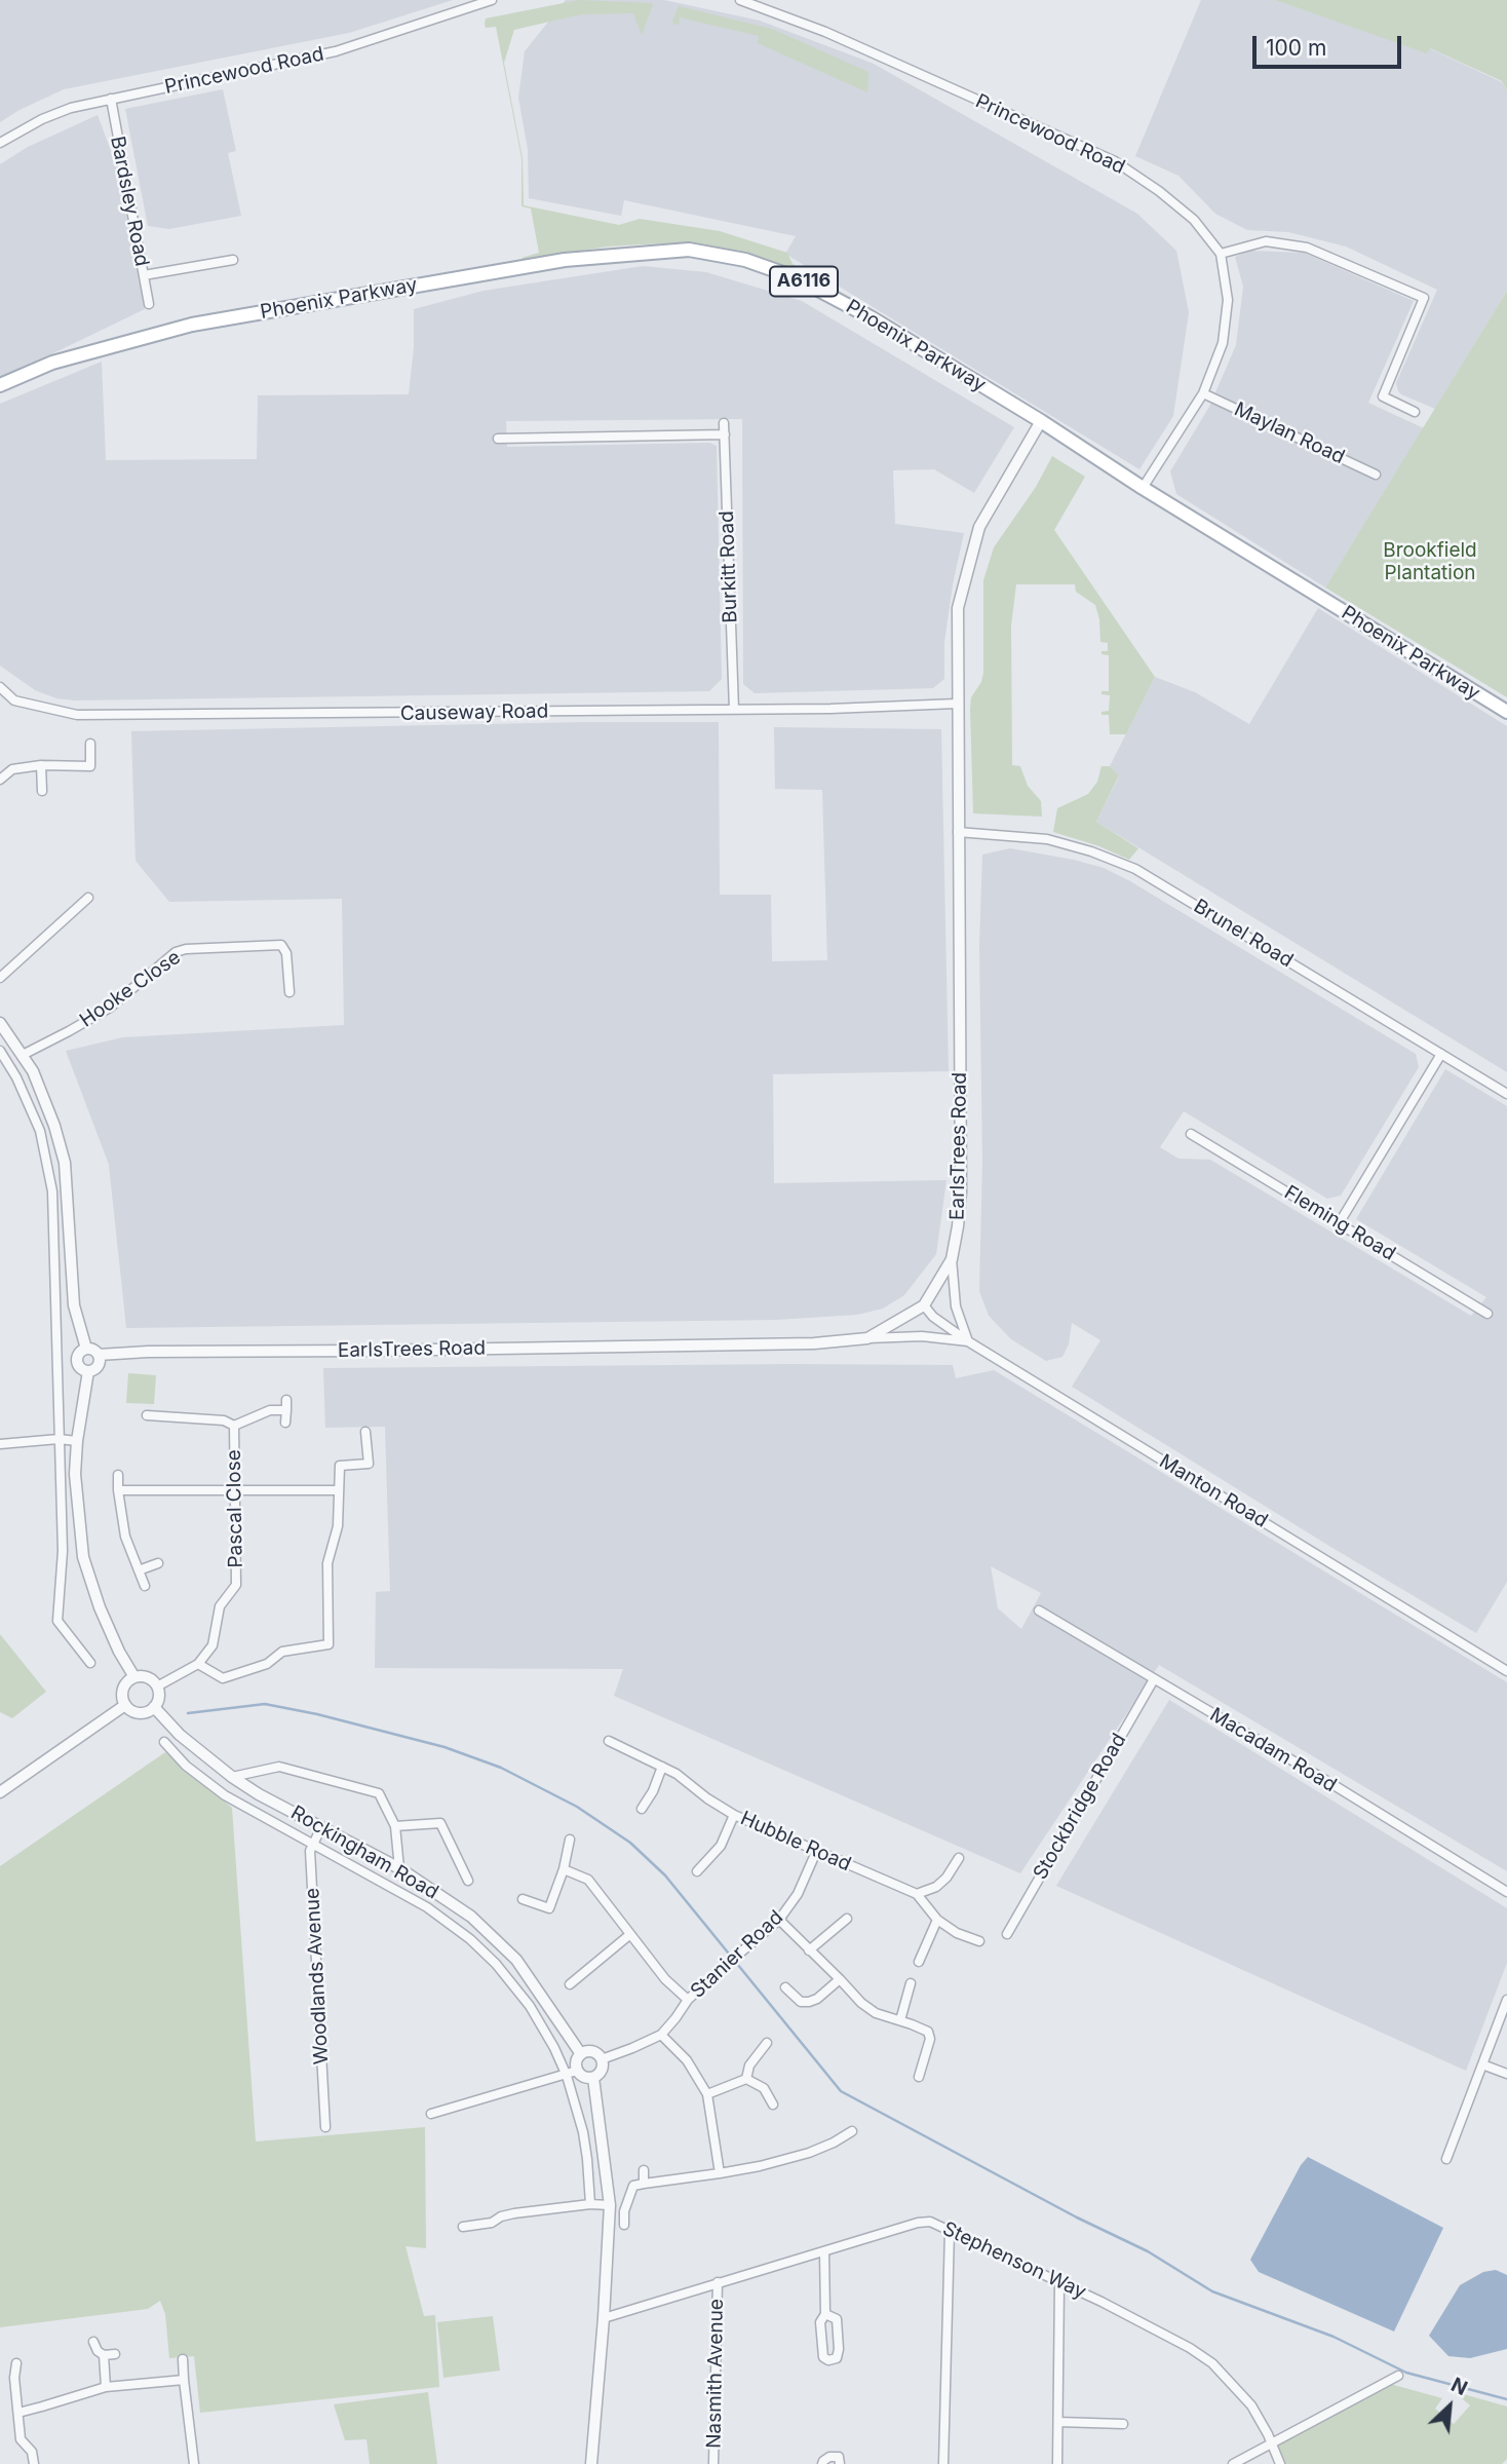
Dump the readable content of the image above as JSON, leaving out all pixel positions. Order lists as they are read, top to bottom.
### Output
{
  "streets": {
    "main road": ["A6116", "Phoenix Parkway"],
    "street": [
      "Princewood Road",
      "Bardsley Road",
      "Maylan Road",
      "Burkitt Road",
      "Causeway Road",
      "Brunel Road",
      "Hooke Close",
      "EarlsTrees Road",
      "Fleming Road",
      "Manton Road",
      "Pascal Close",
      "Macadam Road",
      "Stockbridge Road",
      "Hubble Road",
      "Rockingham Road",
      "Stanier Road",
      "Woodlands Avenue",
      "Stephenson Way",
      "Nasmith Avenue"
    ]
  },
  "crossings": [
    ["Princewood Road", "Bardsley Road"],
    ["Princewood Road", "Phoenix Parkway"],
    ["Princewood Road", "Maylan Road"],
    ["Phoenix Parkway", "EarlsTrees Road"],
    ["Burkitt Road", "Causeway Road"],
    ["Causeway Road", "EarlsTrees Road"],
    ["Brunel Road", "EarlsTrees Road"],
    ["EarlsTrees Road", "Manton Road"],
    ["Macadam Road", "Stockbridge Road"],
    ["Hubble Road", "Stanier Road"],
    ["Rockingham Road", "Stanier Road"],
    ["Rockingham Road", "Woodlands Avenue"],
    ["Stephenson Way", "Nasmith Avenue"]
  ],
  "parks": ["Brookfield Plantation"],
  "scale_bar": "100 m",
  "north": "top right"
}
